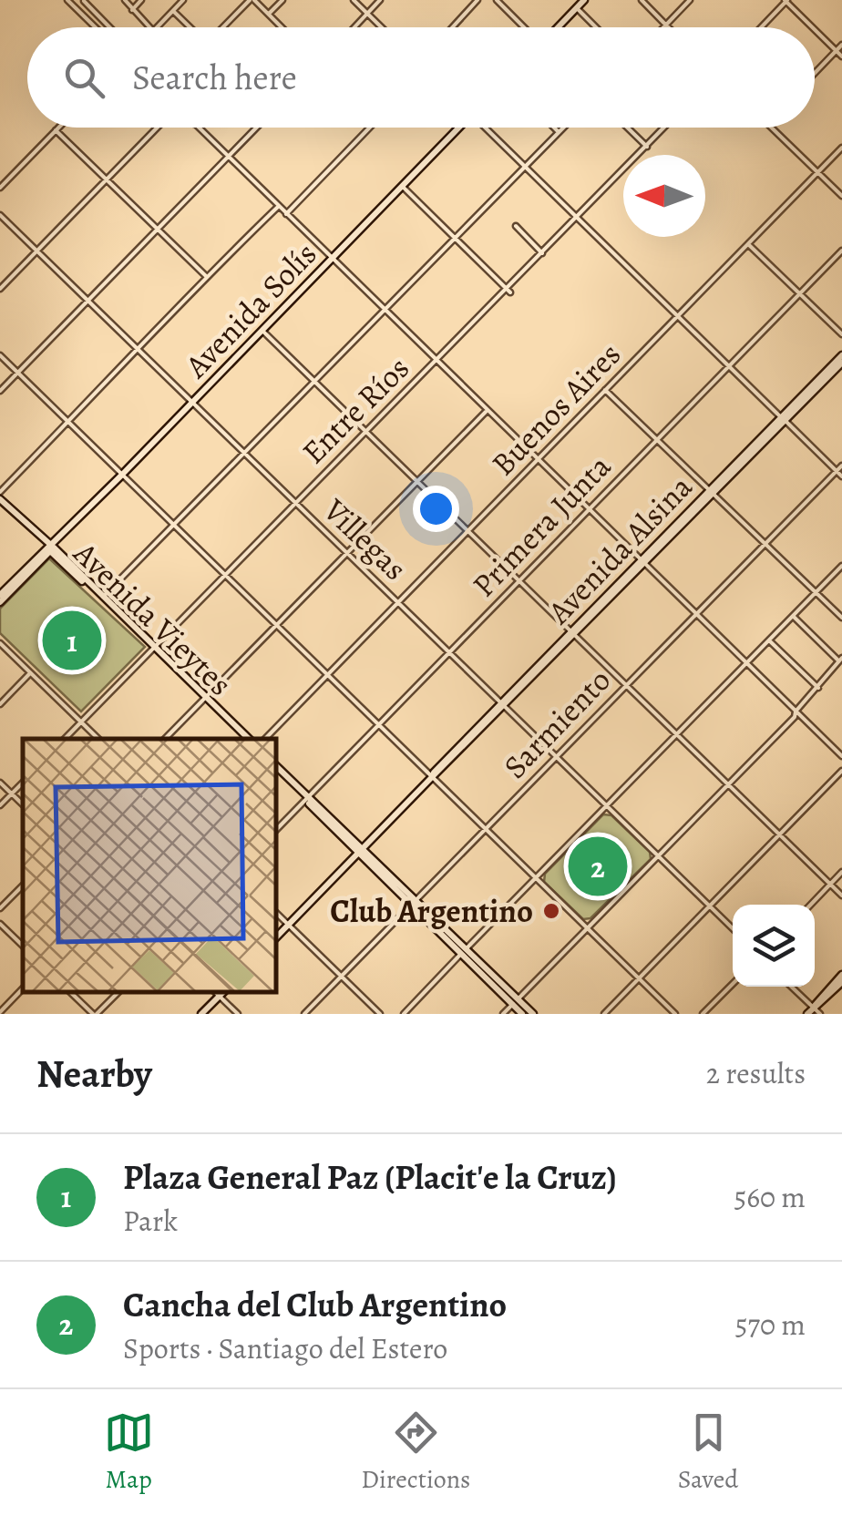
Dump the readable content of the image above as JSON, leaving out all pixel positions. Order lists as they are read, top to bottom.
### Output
{
  "streets": {
    "street": [
      "Avenida Solís",
      "Buenos Aires",
      "Entre Ríos",
      "Primera Junta",
      "Villegas",
      "Avenida Alsina",
      "Avenida Vieytes",
      "Sarmiento"
    ]
  },
  "crossings": [
    ["Avenida Solís", "Villegas"],
    ["Avenida Solís", "Avenida Vieytes"],
    ["Buenos Aires", "Villegas"],
    ["Entre Ríos", "Villegas"],
    ["Entre Ríos", "Avenida Vieytes"],
    ["Primera Junta", "Villegas"],
    ["Villegas", "Avenida Alsina"],
    ["Villegas", "Sarmiento"]
  ],
  "places": ["Club Argentino"],
  "north": "left",
  "page": {
    "search": "Search here",
    "pins": ["1", "2"],
    "heading": ["Nearby", "2 results"],
    "list": [
      {
        "mark": "1",
        "name": "Plaza General Paz (Placit'e la Cruz)",
        "note": "Park",
        "value": "560 m"
      },
      {
        "mark": "2",
        "name": "Cancha del Club Argentino",
        "note": "Sports · Santiago del Estero",
        "value": "570 m"
      }
    ],
    "nav": ["Map", "Directions", "Saved"]
  }
}
